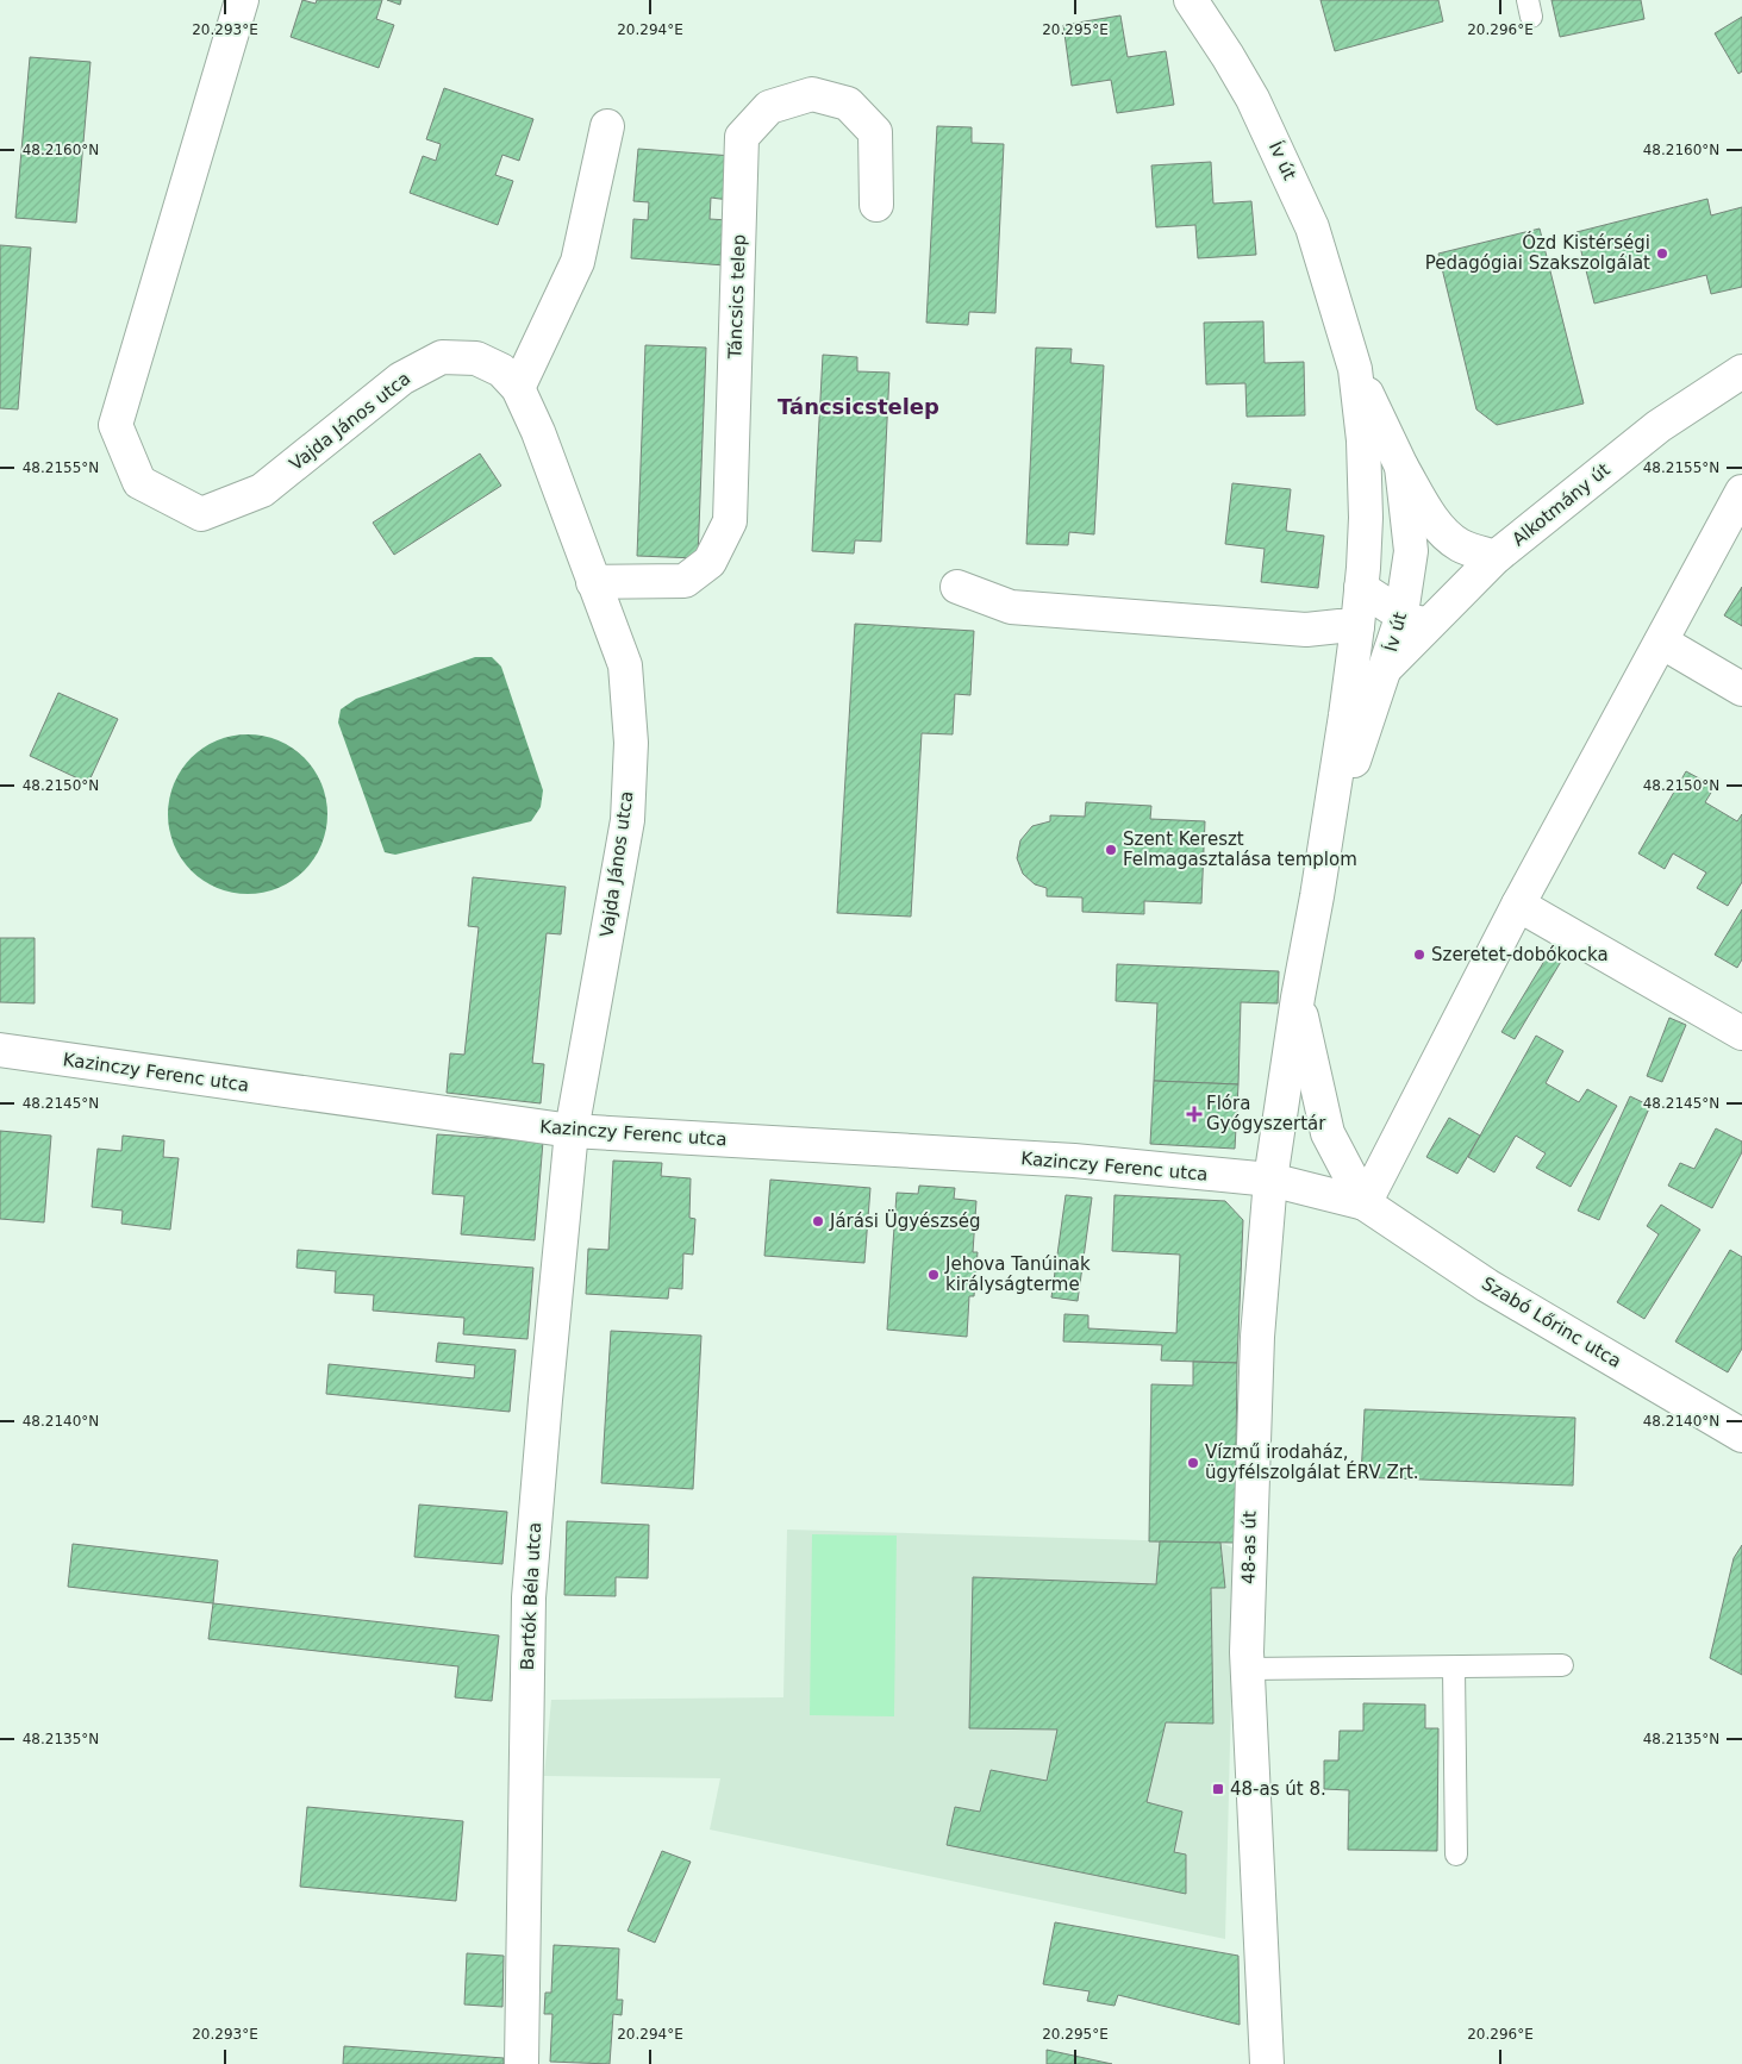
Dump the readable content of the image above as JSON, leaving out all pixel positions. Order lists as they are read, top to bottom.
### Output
{
  "streets": {
    "street": [
      "Ív út",
      "Táncsics telep",
      "Vajda János utca",
      "Alkotmány út",
      "Kazinczy Ferenc utca",
      "Szabó Lőrinc utca",
      "48-as út",
      "Bartók Béla utca"
    ]
  },
  "crossings": [
    ["Ív út", "Alkotmány út"],
    ["Ív út", "Szabó Lőrinc utca"],
    ["Ív út", "48-as út"],
    ["Táncsics telep", "Vajda János utca"],
    ["Vajda János utca", "Kazinczy Ferenc utca"],
    ["Vajda János utca", "Bartók Béla utca"],
    ["Kazinczy Ferenc utca", "Szabó Lőrinc utca"],
    ["Kazinczy Ferenc utca", "48-as út"],
    ["Kazinczy Ferenc utca", "Bartók Béla utca"],
    ["Szabó Lőrinc utca", "48-as út"]
  ],
  "districts": ["Táncsicstelep"],
  "places": {
    "other": [
      "Ózd Kistérségi Pedagógiai Szakszolgálat",
      "Szent Kereszt Felmagasztalása templom",
      "Szeretet-dobókocka",
      "Járási Ügyészség",
      "Jehova Tanúinak királyságterme",
      "Vízmű irodaház, ügyfélszolgálat ÉRV Zrt."
    ],
    "health": ["Flóra Gyógyszertár"],
    "transit": ["48-as út 8."]
  },
  "coordinates": [
    "20.293°E",
    "20.294°E",
    "20.295°E",
    "20.296°E",
    "48.2160°N",
    "48.2155°N",
    "48.2150°N",
    "48.2145°N",
    "48.2140°N",
    "48.2135°N"
  ]
}
